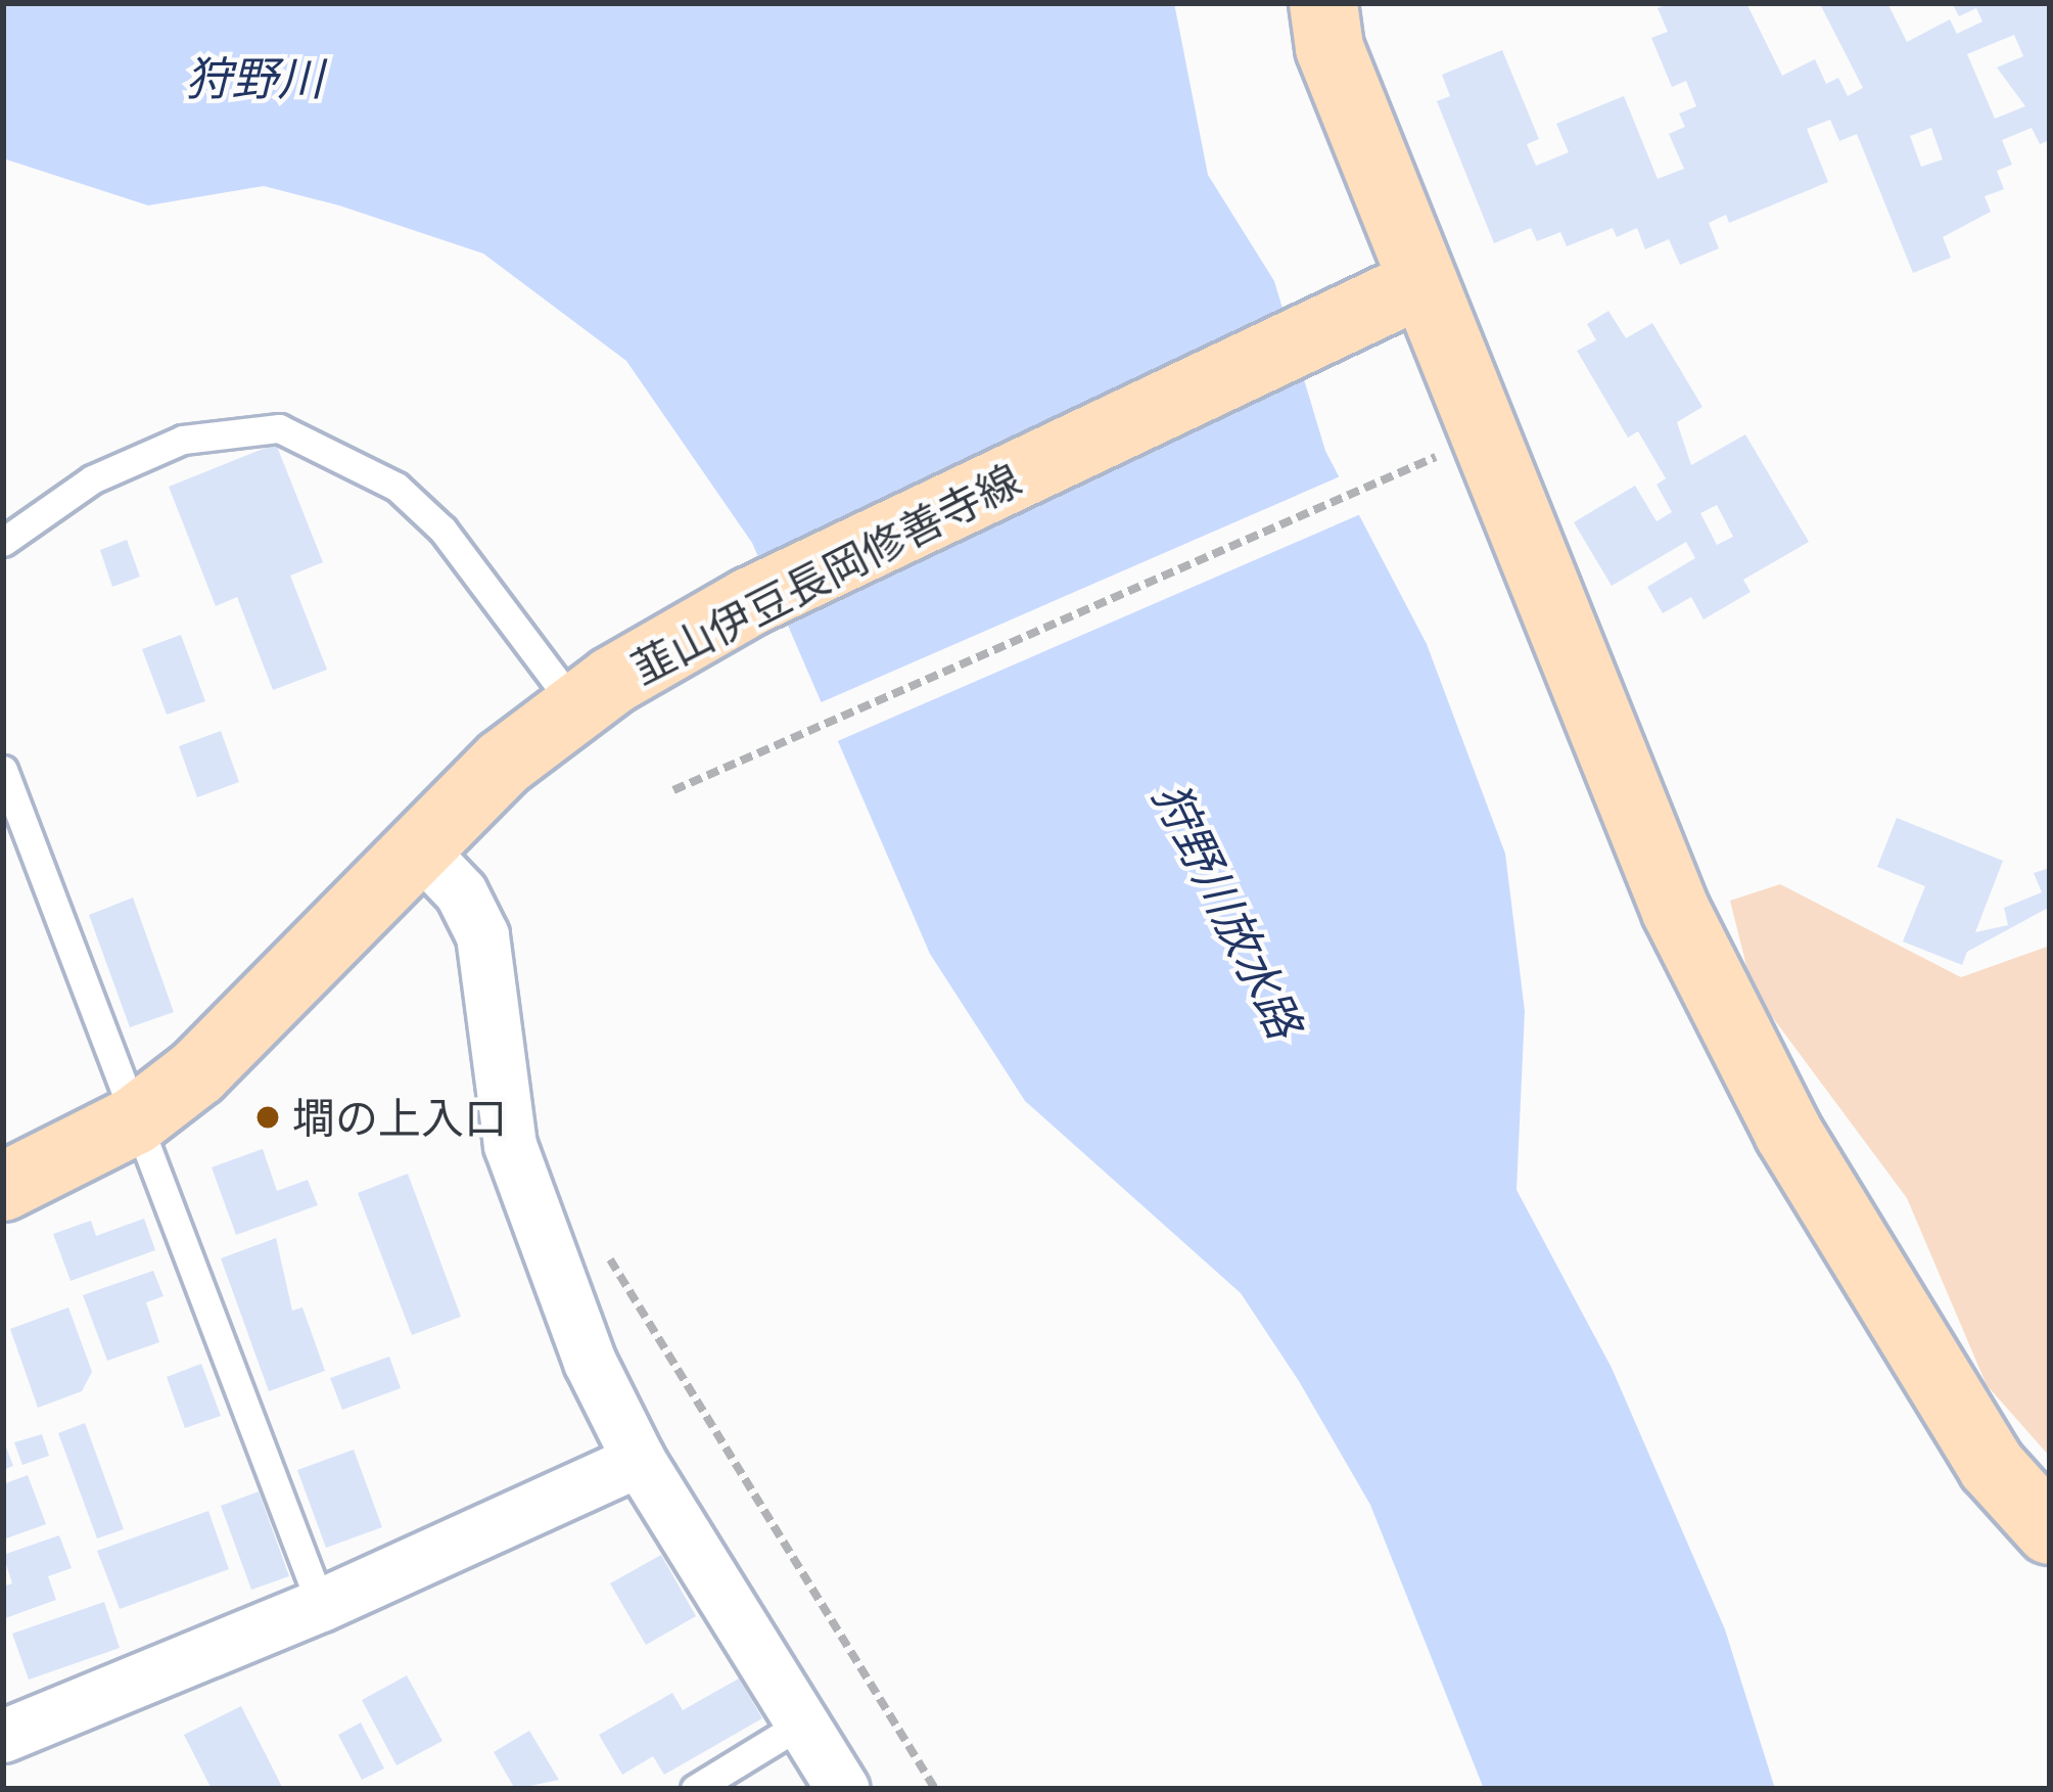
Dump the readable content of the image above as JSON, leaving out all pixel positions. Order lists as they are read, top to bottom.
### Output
{
  "streets": {
    "main road": ["韮山伊豆長岡修善寺線"]
  },
  "water": ["狩野川", "狩野川放水路"],
  "places": ["墹の上入口"]
}
